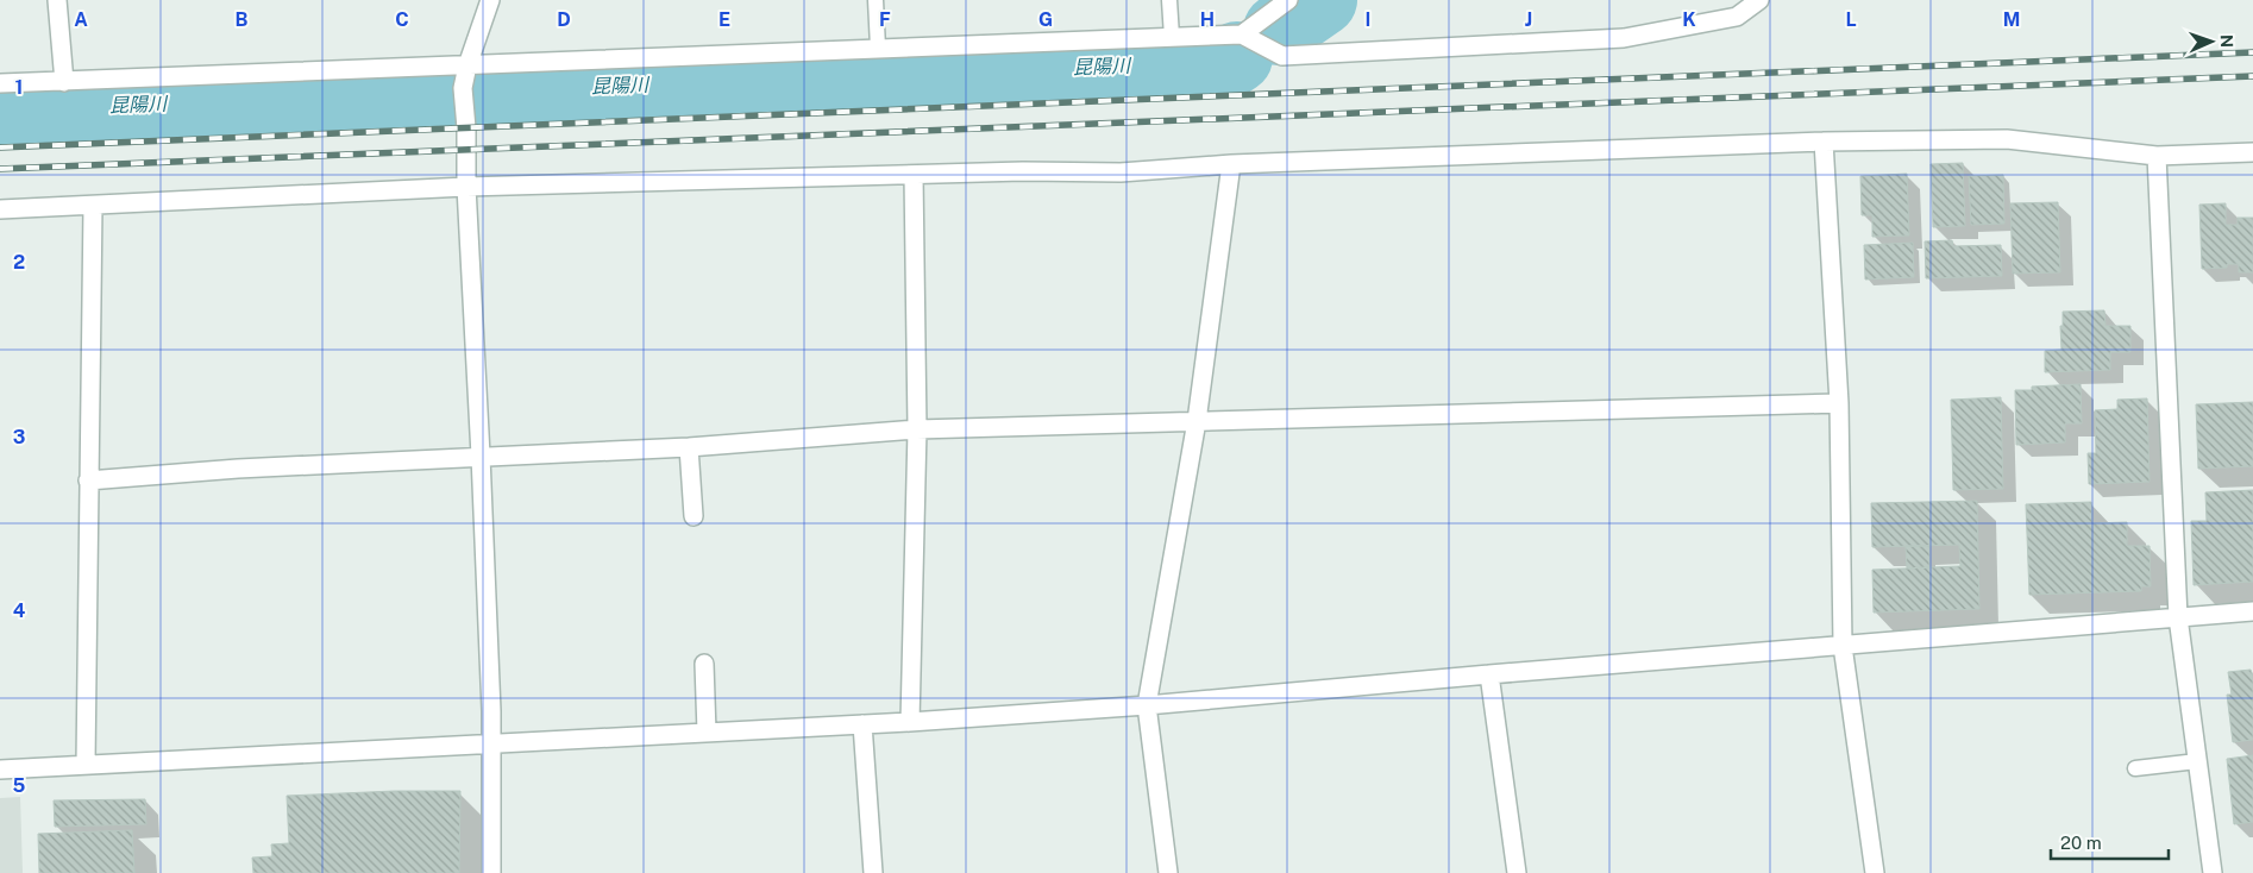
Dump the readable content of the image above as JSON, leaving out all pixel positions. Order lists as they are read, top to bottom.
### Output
{
  "water": ["昆陽川"],
  "scale_bar": "20 m",
  "north": "right",
  "grid": {
    "columns": [
      "A",
      "B",
      "C",
      "D",
      "E",
      "F",
      "G",
      "H",
      "I",
      "J",
      "K",
      "L",
      "M"
    ],
    "rows": [
      "1",
      "2",
      "3",
      "4",
      "5"
    ]
  }
}
